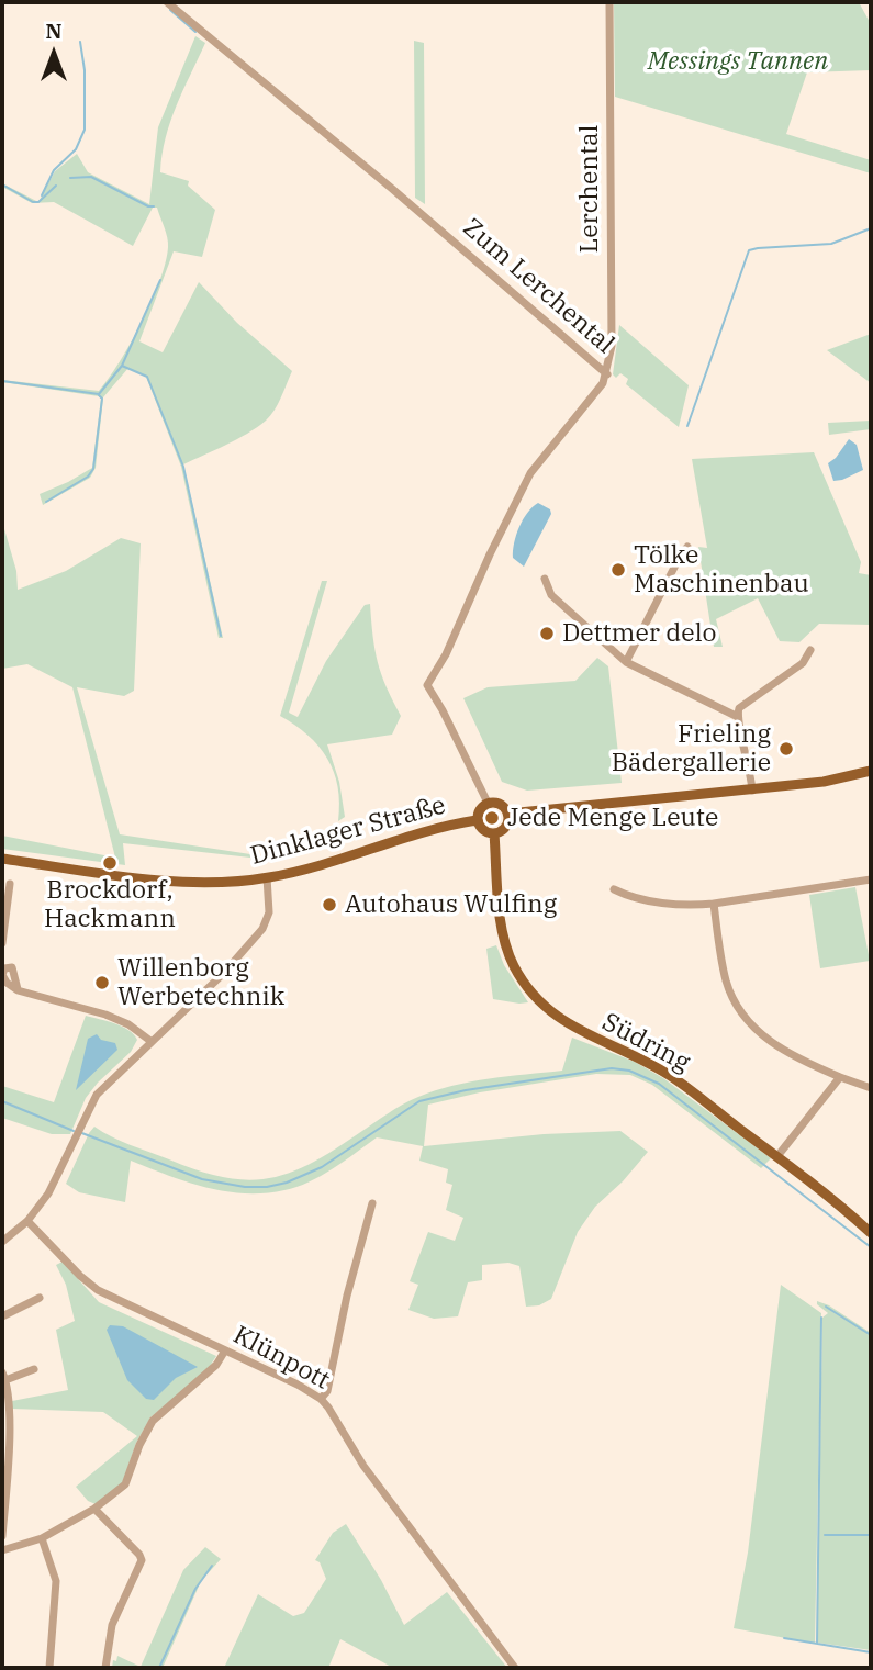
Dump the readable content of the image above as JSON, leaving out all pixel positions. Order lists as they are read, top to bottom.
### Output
{
  "streets": {
    "main road": ["Dinklager Straße", "Südring"],
    "street": ["Lerchental", "Zum Lerchental", "Klünpott"]
  },
  "crossings": [
    ["Lerchental", "Zum Lerchental"],
    ["Zum Lerchental", "Dinklager Straße"],
    ["Zum Lerchental", "Südring"],
    ["Dinklager Straße", "Südring"]
  ],
  "parks": ["Messings Tannen"],
  "places": [
    "Tölke Maschinenbau",
    "Dettmer delo",
    "Frieling Bädergallerie",
    "Jede Menge Leute",
    "Brockdorf, Hackmann",
    "Autohaus Wulfing",
    "Willenborg Werbetechnik"
  ],
  "north": "top"
}
